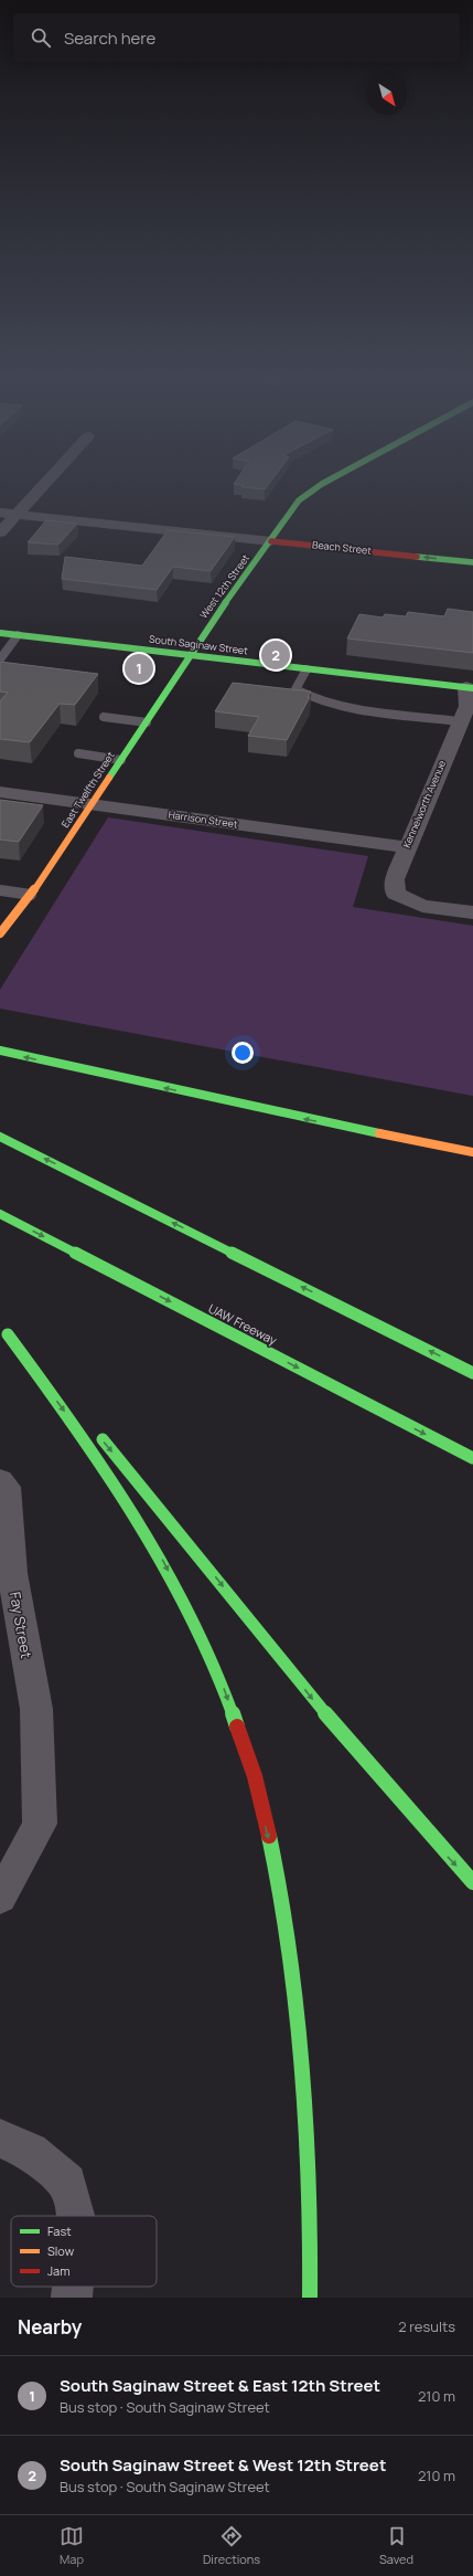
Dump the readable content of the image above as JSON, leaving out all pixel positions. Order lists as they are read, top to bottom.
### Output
{
  "streets": {
    "main road": [
      "Beach Street",
      "West 12th Street",
      "South Saginaw Street",
      "East Twelfth Street",
      "UAW Freeway"
    ],
    "street": ["Kennelworth Avenue", "Harrison Street", "Fay Street"]
  },
  "crossings": [
    ["Beach Street", "West 12th Street"],
    ["West 12th Street", "South Saginaw Street"],
    ["West 12th Street", "East Twelfth Street"],
    ["South Saginaw Street", "East Twelfth Street"],
    ["South Saginaw Street", "Kennelworth Avenue"],
    ["East Twelfth Street", "Harrison Street"],
    ["Kennelworth Avenue", "Harrison Street"]
  ],
  "one_way": ["Beach Street"],
  "legend": ["Fast", "Slow", "Jam"],
  "north": "bottom right",
  "page": {
    "search": "Search here",
    "pins": ["2", "1"],
    "heading": ["Nearby", "2 results"],
    "list": [
      {
        "mark": "1",
        "name": "South Saginaw Street & East 12th Street",
        "note": "Bus stop · South Saginaw Street",
        "value": "210 m"
      },
      {
        "mark": "2",
        "name": "South Saginaw Street & West 12th Street",
        "note": "Bus stop · South Saginaw Street",
        "value": "210 m"
      }
    ],
    "nav": ["Map", "Directions", "Saved"]
  }
}
